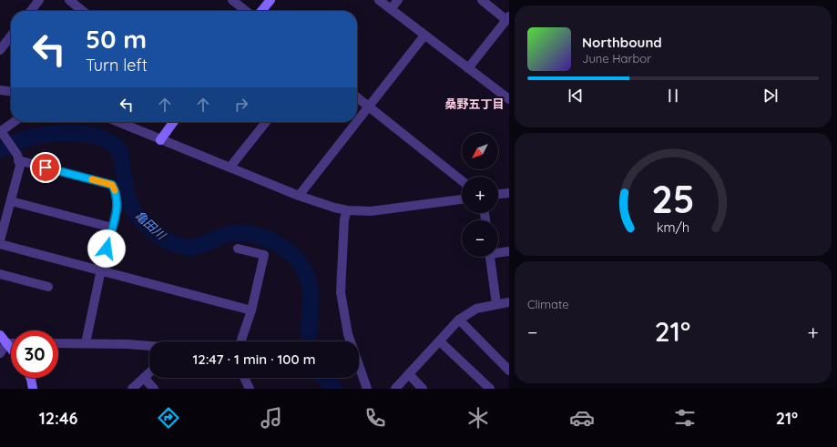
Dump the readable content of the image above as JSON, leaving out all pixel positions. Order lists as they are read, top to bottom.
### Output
{
  "districts": ["桑野五丁目"],
  "water": ["亀田川"],
  "north": "bottom left",
  "page": {
    "turn": ["50 m", "Turn left"],
    "song": ["Northbound", "June Harbor"],
    "map_buttons": ["+", "−"],
    "tile": "Climate",
    "heat": ["−", "21°", "+"],
    "limit": "30",
    "trip": "12:47 · 1 min · 100 m",
    "tabs": ["12:46", "21°"],
    "gauge": ["25", "km/h"]
  }
}
